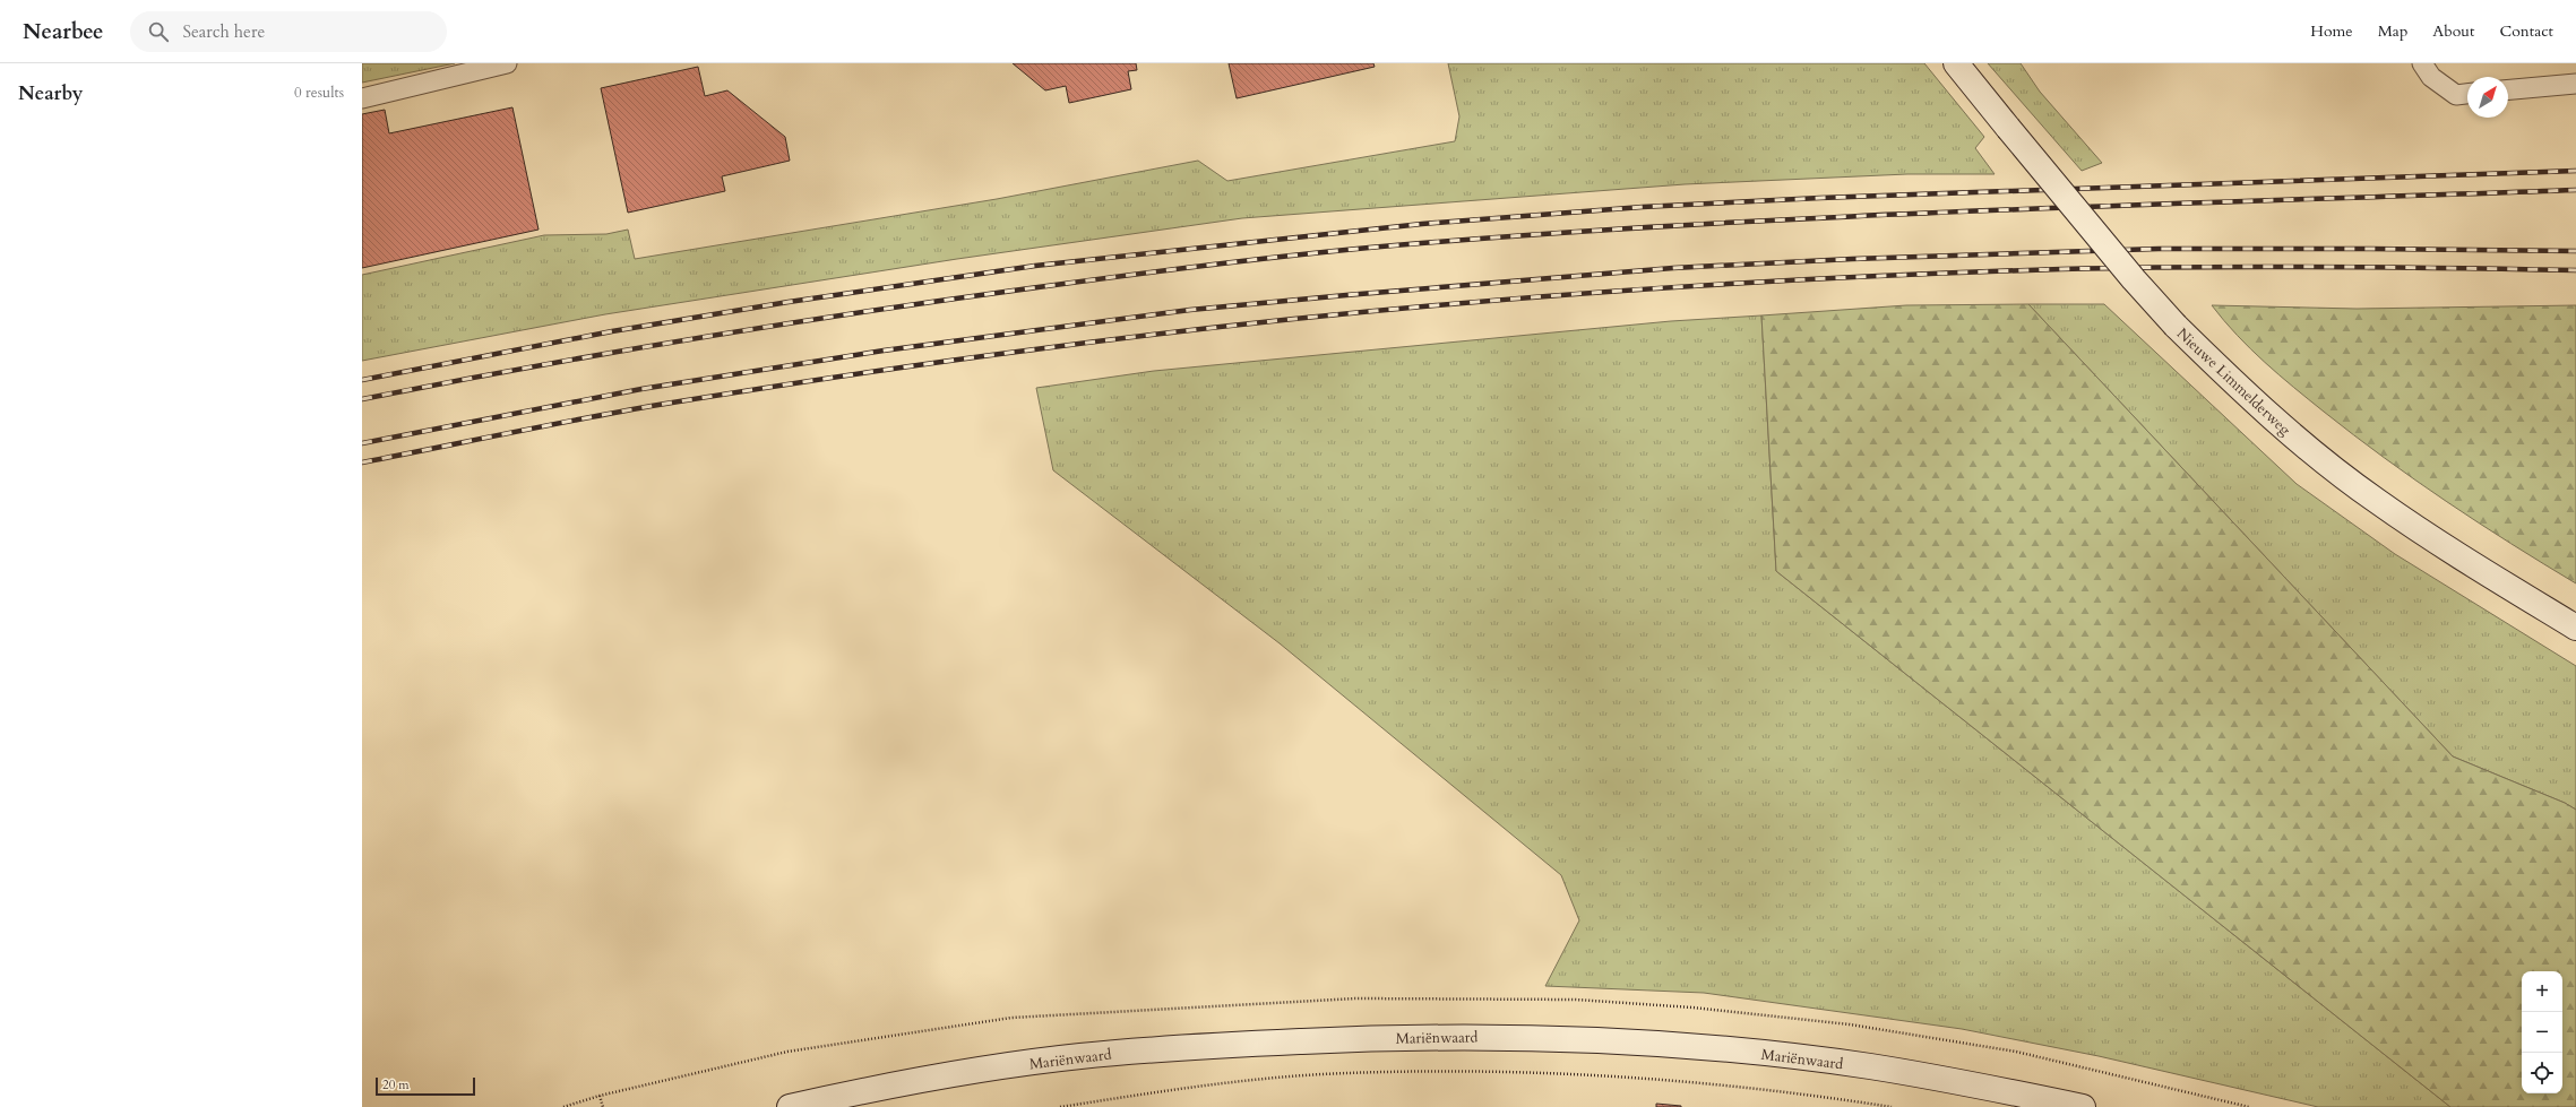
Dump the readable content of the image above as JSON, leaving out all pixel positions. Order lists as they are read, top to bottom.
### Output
{
  "streets": {
    "street": ["Nieuwe Limmelderweg", "Mariënwaard"]
  },
  "scale_bar": "20 m",
  "north": "top right",
  "page": {
    "header": "Nearbee",
    "search": "Search here",
    "nav": [
      "Home",
      "Map",
      "About",
      "Contact"
    ],
    "heading": ["Nearby", "0 results"],
    "map_buttons": ["+", "−"],
    "scale": "20 m"
  }
}
